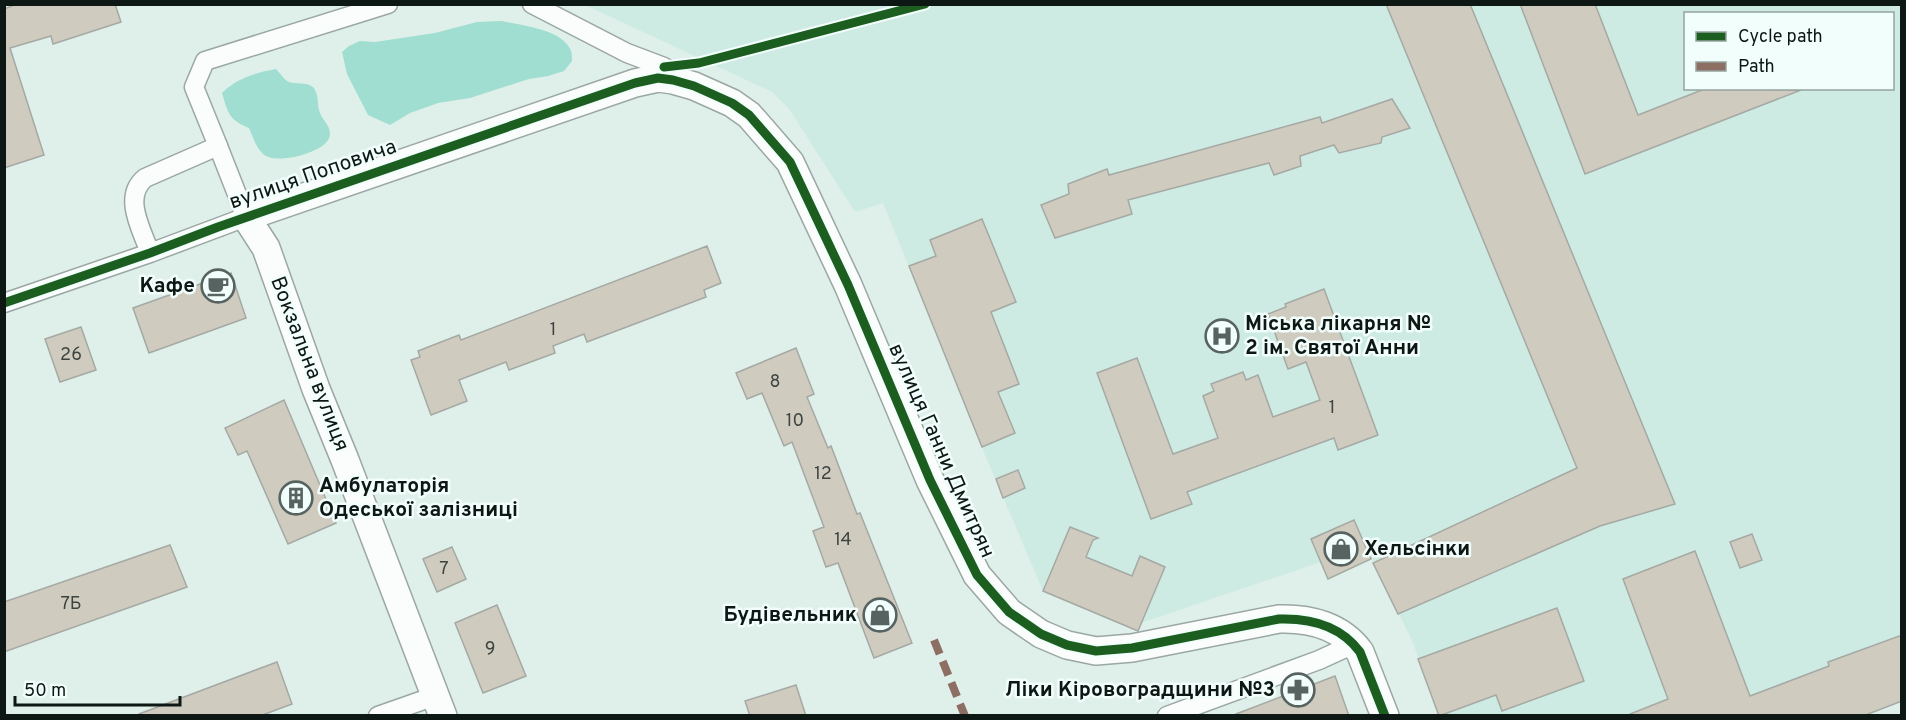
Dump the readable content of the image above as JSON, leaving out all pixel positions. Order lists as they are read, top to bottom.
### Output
{
  "streets": {
    "street": ["вулиця Поповича", "Вокзальна вулиця", "вулиця Ганни Дмитрян"]
  },
  "crossings": [
    ["вулиця Поповича", "Вокзальна вулиця"],
    ["вулиця Поповича", "вулиця Ганни Дмитрян"]
  ],
  "places": {
    "cafe": ["Кафе"],
    "hospital": ["Міська лікарня № 2 ім. Святої Анни"],
    "building": ["Амбулаторія Одеської залізниці"],
    "shop": ["Хельсінки", "Будівельник"],
    "pharmacy": ["Ліки Кіровоградщини №3"]
  },
  "house_numbers": [
    "1",
    "26",
    "8",
    "1",
    "10",
    "12",
    "14",
    "7",
    "7Б",
    "9"
  ],
  "legend": ["Cycle path", "Path"],
  "scale_bar": "50 m"
}
